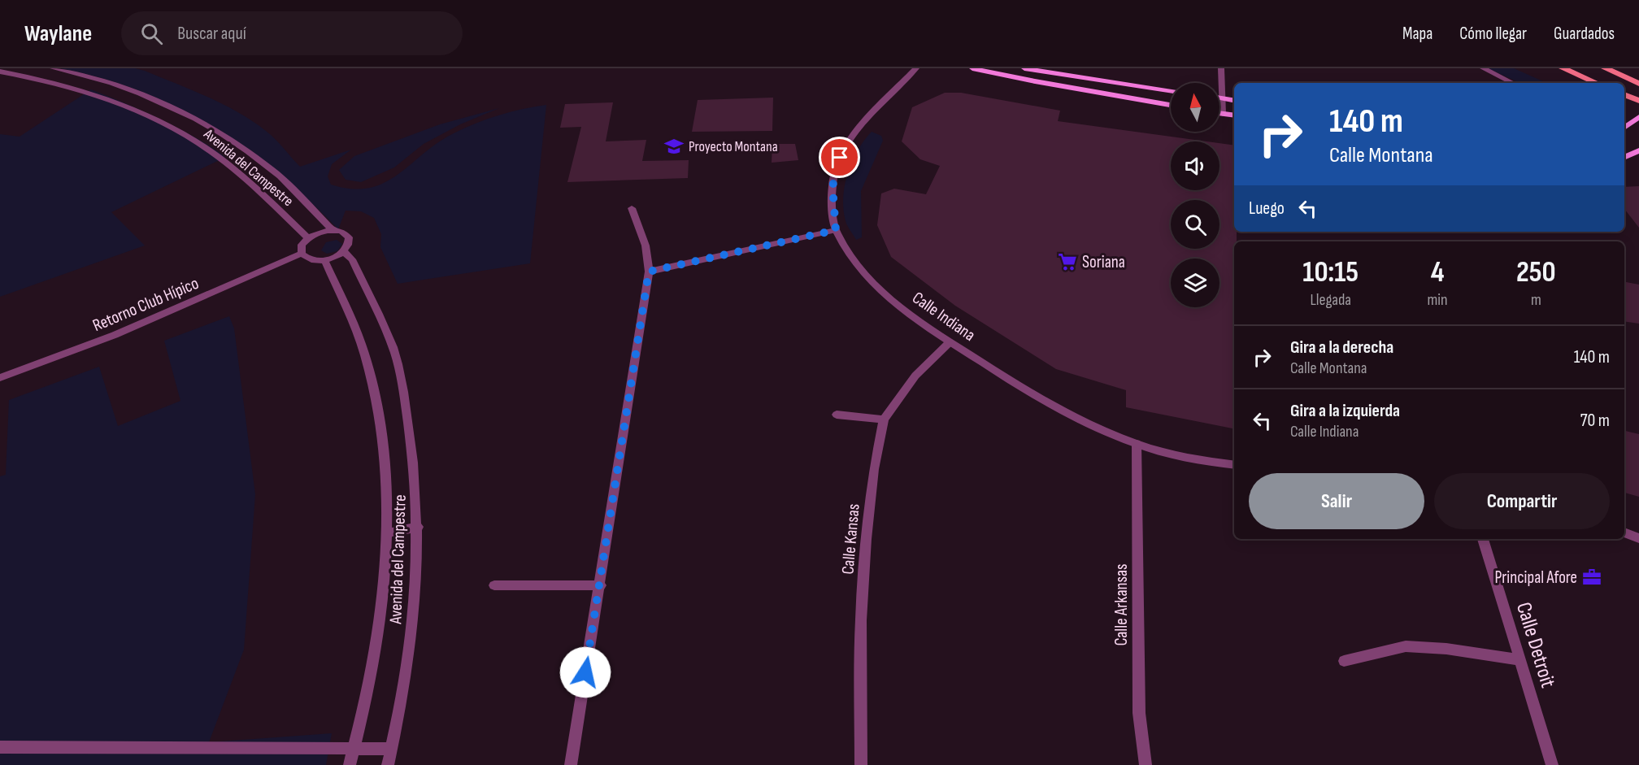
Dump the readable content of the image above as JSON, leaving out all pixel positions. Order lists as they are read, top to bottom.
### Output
{
  "streets": {
    "street": [
      "Avenida del Campestre",
      "Retorno Club Hípico",
      "Calle Indiana",
      "Calle Kansas",
      "Calle Arkansas",
      "Calle Detroit"
    ]
  },
  "crossings": [
    ["Calle Indiana", "Calle Kansas"],
    ["Calle Indiana", "Calle Arkansas"]
  ],
  "places": {
    "school or university": ["Proyecto Montana"],
    "supermarket": ["Soriana"],
    "office": ["Principal Afore"]
  },
  "north": "top",
  "page": {
    "header": "Waylane",
    "search": "Buscar aquí",
    "nav": ["Mapa", "Cómo llegar", "Guardados"],
    "turn": ["140 m", "Calle Montana"],
    "then": "Luego",
    "eta": [
      "10:15",
      "Llegada",
      "4",
      "min",
      "250",
      "m"
    ],
    "list": [
      {
        "name": "Gira a la derecha",
        "note": "Calle Montana",
        "value": "140 m"
      },
      {
        "name": "Gira a la izquierda",
        "note": "Calle Indiana",
        "value": "70 m"
      }
    ],
    "buttons": ["Salir", "Compartir"]
  }
}
